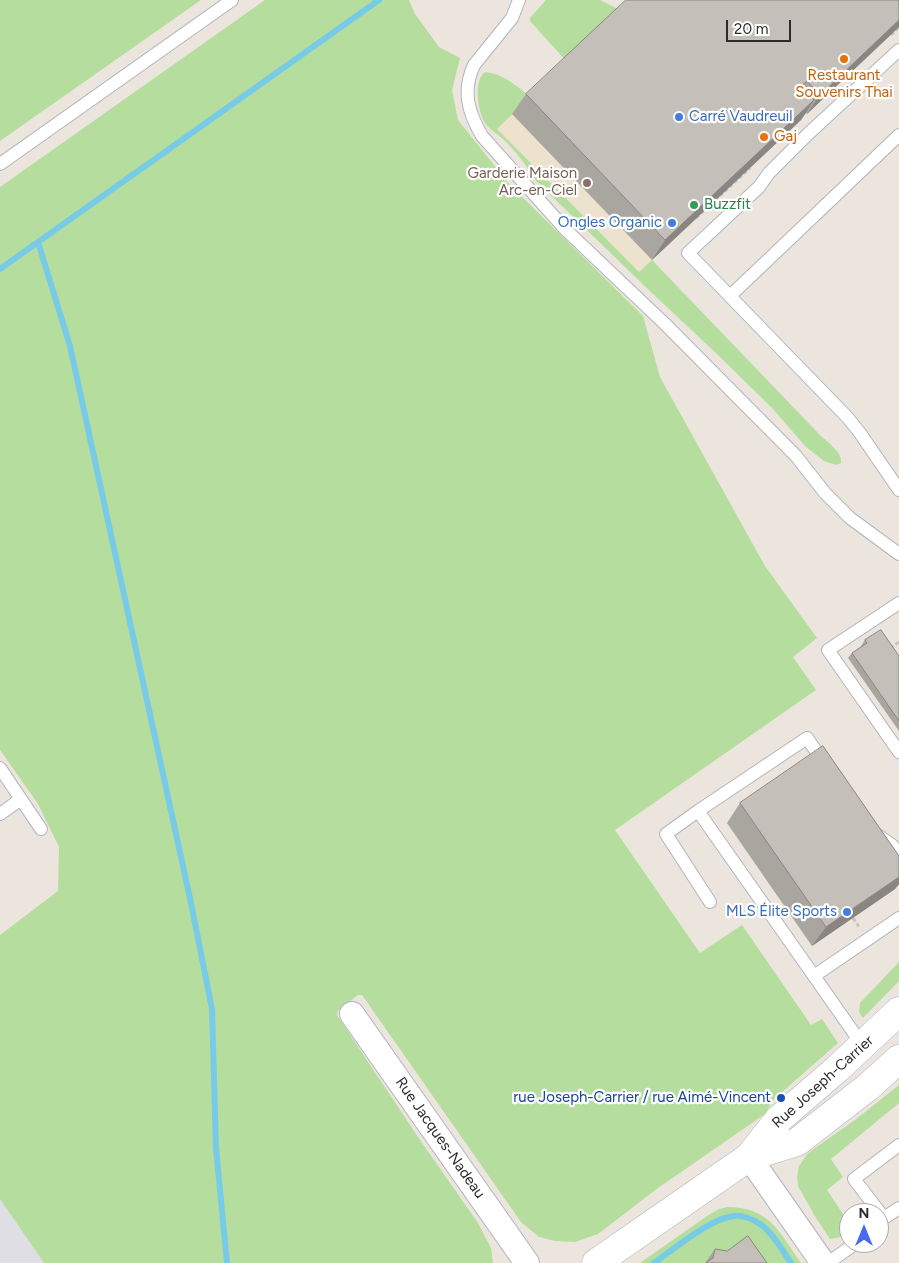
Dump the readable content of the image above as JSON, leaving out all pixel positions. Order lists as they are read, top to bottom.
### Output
{
  "streets": {
    "street": ["Rue Joseph-Carrier", "Rue Jacques-Nadeau"]
  },
  "places": [
    "Restaurant Souvenirs Thai",
    "Carré Vaudreuil",
    "Gaj",
    "Garderie Maison Arc-en-Ciel",
    "Buzzfit",
    "Ongles Organic",
    "MLS Élite Sports",
    "rue Joseph-Carrier / rue Aimé-Vincent"
  ],
  "scale_bar": "20 m",
  "north": "top"
}
